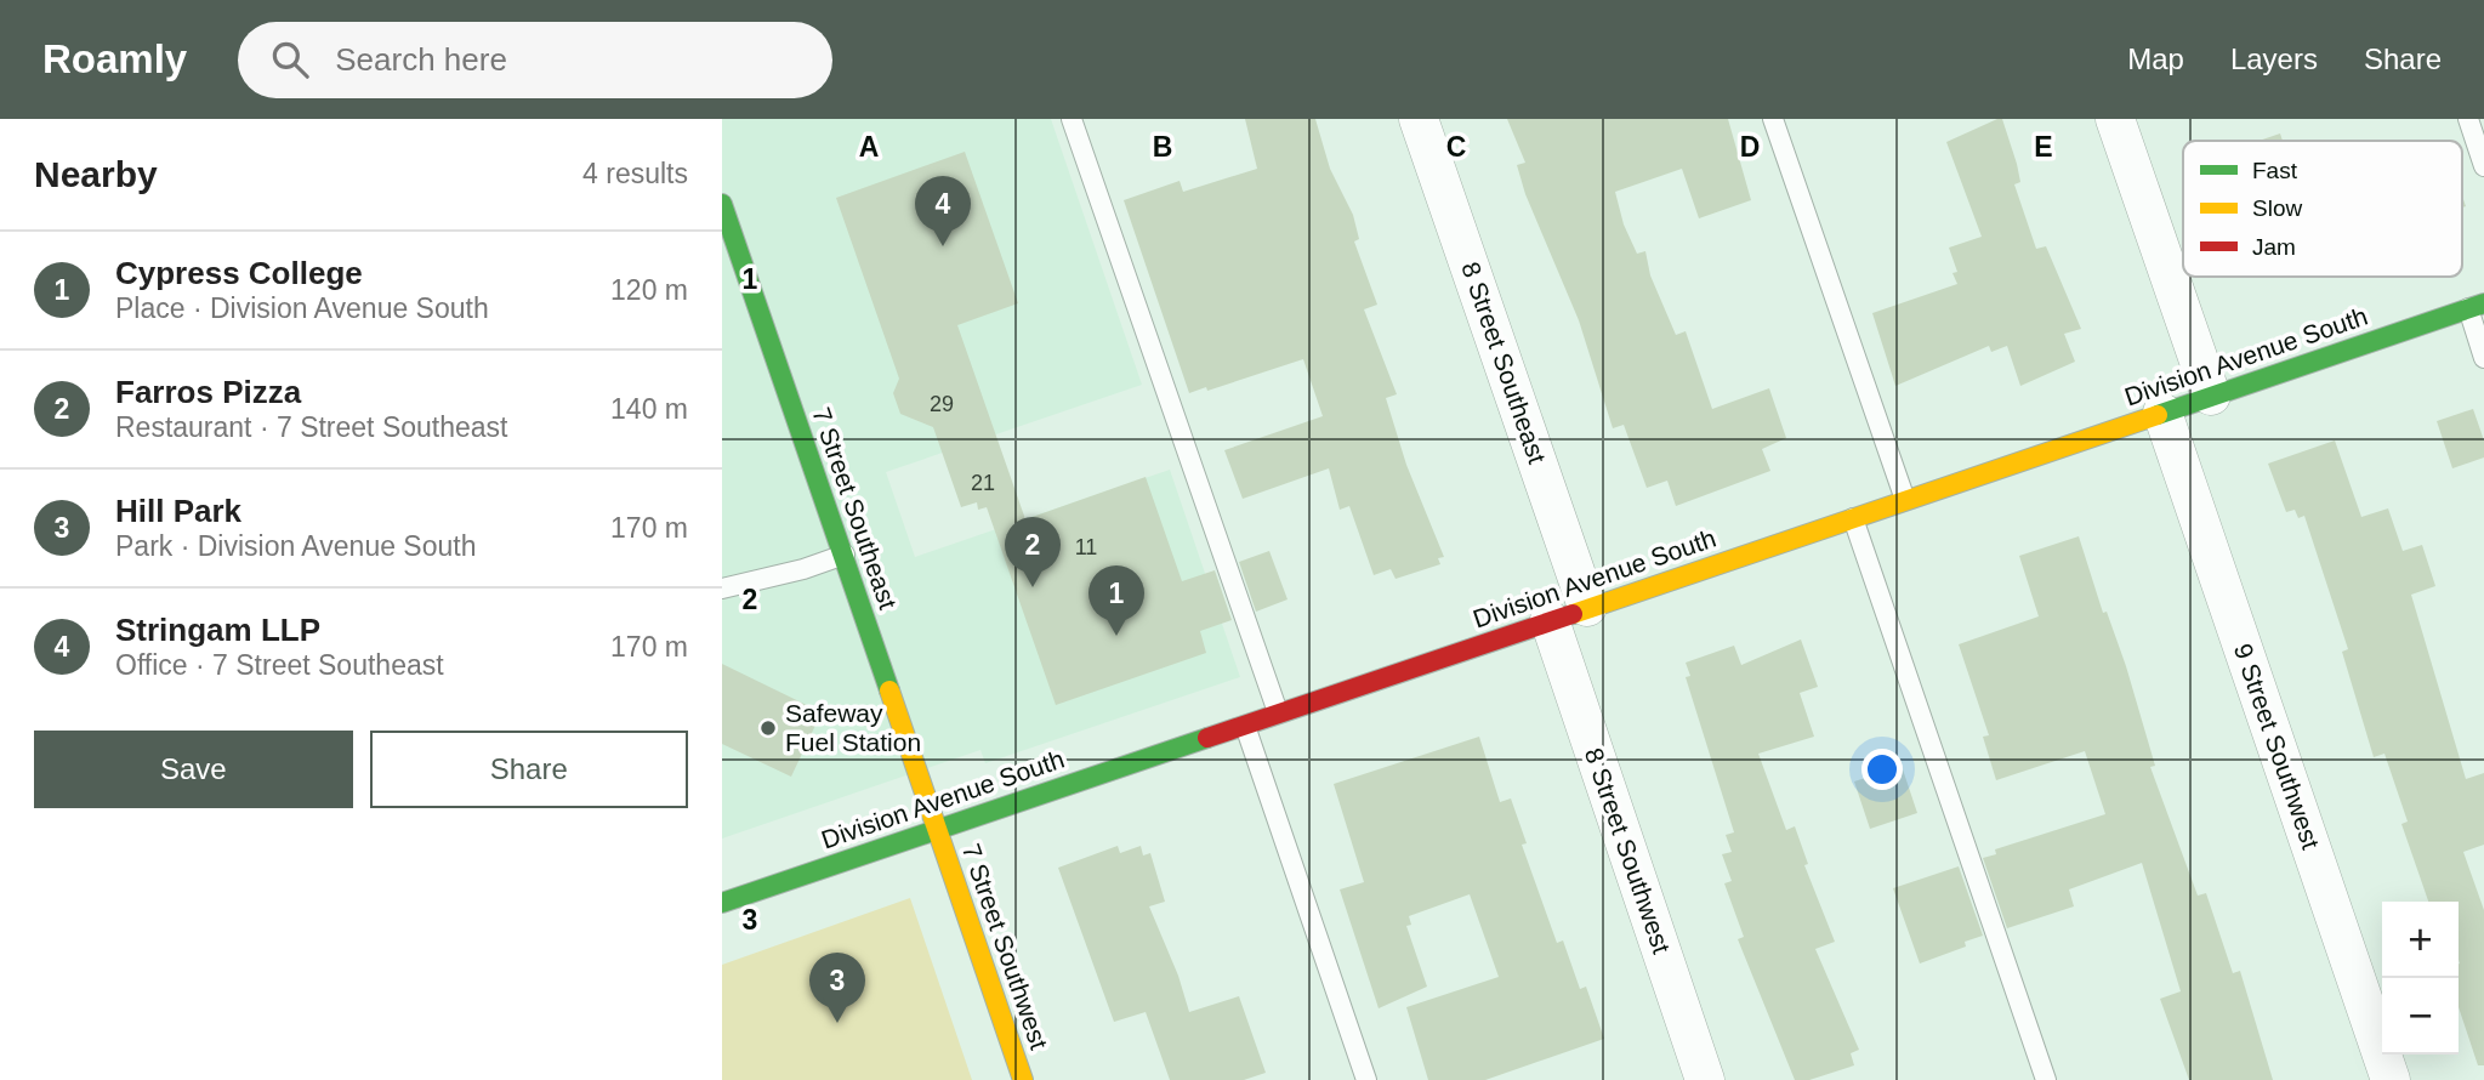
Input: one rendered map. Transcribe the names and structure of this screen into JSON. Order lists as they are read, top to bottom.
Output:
{
  "streets": {
    "street": [
      "Division Avenue South",
      "8 Street Southeast",
      "7 Street Southeast",
      "9 Street Southwest",
      "8 Street Southwest",
      "7 Street Southwest"
    ]
  },
  "crossings": [
    ["Division Avenue South", "8 Street Southeast"],
    ["Division Avenue South", "7 Street Southeast"],
    ["Division Avenue South", "9 Street Southwest"],
    ["Division Avenue South", "8 Street Southwest"],
    ["Division Avenue South", "7 Street Southwest"],
    ["7 Street Southeast", "7 Street Southwest"]
  ],
  "places": ["Safeway Fuel Station"],
  "house_numbers": ["29", "21", "11"],
  "legend": ["Fast", "Slow", "Jam"],
  "page": {
    "header": "Roamly",
    "search": "Search here",
    "nav": ["Map", "Layers", "Share"],
    "heading": ["Nearby", "4 results"],
    "pins": [
      "4",
      "2",
      "1",
      "3"
    ],
    "list": [
      {
        "mark": "1",
        "name": "Cypress College",
        "note": "Place · Division Avenue South",
        "value": "120 m"
      },
      {
        "mark": "2",
        "name": "Farros Pizza",
        "note": "Restaurant · 7 Street Southeast",
        "value": "140 m"
      },
      {
        "mark": "3",
        "name": "Hill Park",
        "note": "Park · Division Avenue South",
        "value": "170 m"
      },
      {
        "mark": "4",
        "name": "Stringam LLP",
        "note": "Office · 7 Street Southeast",
        "value": "170 m"
      }
    ],
    "buttons": ["Save", "Share"],
    "map_buttons": ["+", "−"]
  },
  "grid": {
    "columns": [
      "A",
      "B",
      "C",
      "D",
      "E"
    ],
    "rows": ["1", "2", "3"]
  }
}
